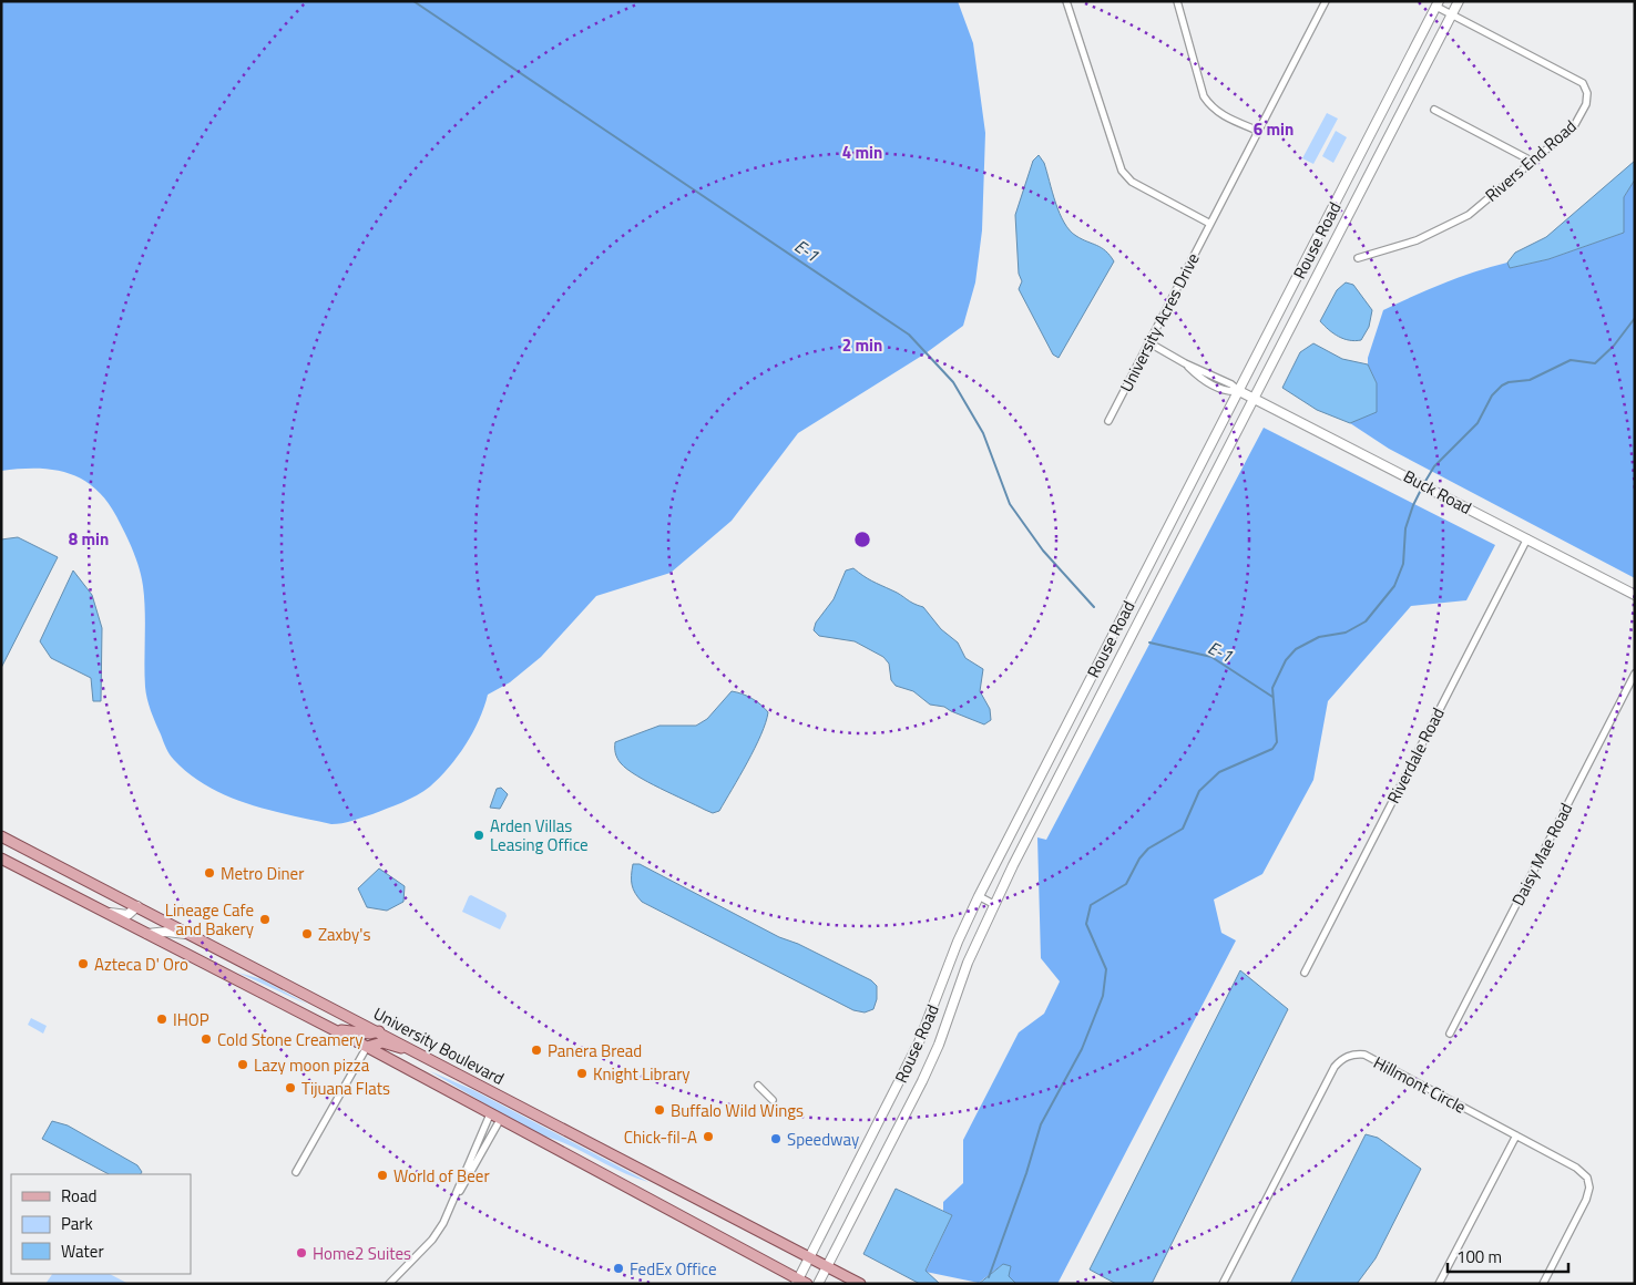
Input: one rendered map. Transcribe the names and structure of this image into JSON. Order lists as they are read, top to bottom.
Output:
{
  "streets": {
    "main road": ["University Boulevard"],
    "street": [
      "Rivers End Road",
      "Rouse Road",
      "University Acres Drive",
      "Buck Road",
      "Riverdale Road",
      "Daisy Mae Road",
      "Hillmont Circle"
    ]
  },
  "crossings": [
    ["Rivers End Road", "Rouse Road"],
    ["Rouse Road", "Buck Road"],
    ["Rouse Road", "University Boulevard"],
    ["University Acres Drive", "Buck Road"],
    ["Buck Road", "Riverdale Road"]
  ],
  "water": ["E-1"],
  "places": [
    "Arden Villas Leasing Office",
    "Metro Diner",
    "Lineage Cafe and Bakery",
    "Zaxby's",
    "Azteca D' Oro",
    "IHOP",
    "Cold Stone Creamery",
    "Panera Bread",
    "Lazy moon pizza",
    "Knight Library",
    "Tijuana Flats",
    "Buffalo Wild Wings",
    "Chick-fil-A",
    "Speedway",
    "World of Beer",
    "Home2 Suites",
    "FedEx Office"
  ],
  "legend": ["Road", "Park", "Water"],
  "scale_bar": "100 m",
  "rings": [
    "6 min",
    "4 min",
    "2 min",
    "8 min"
  ]
}
